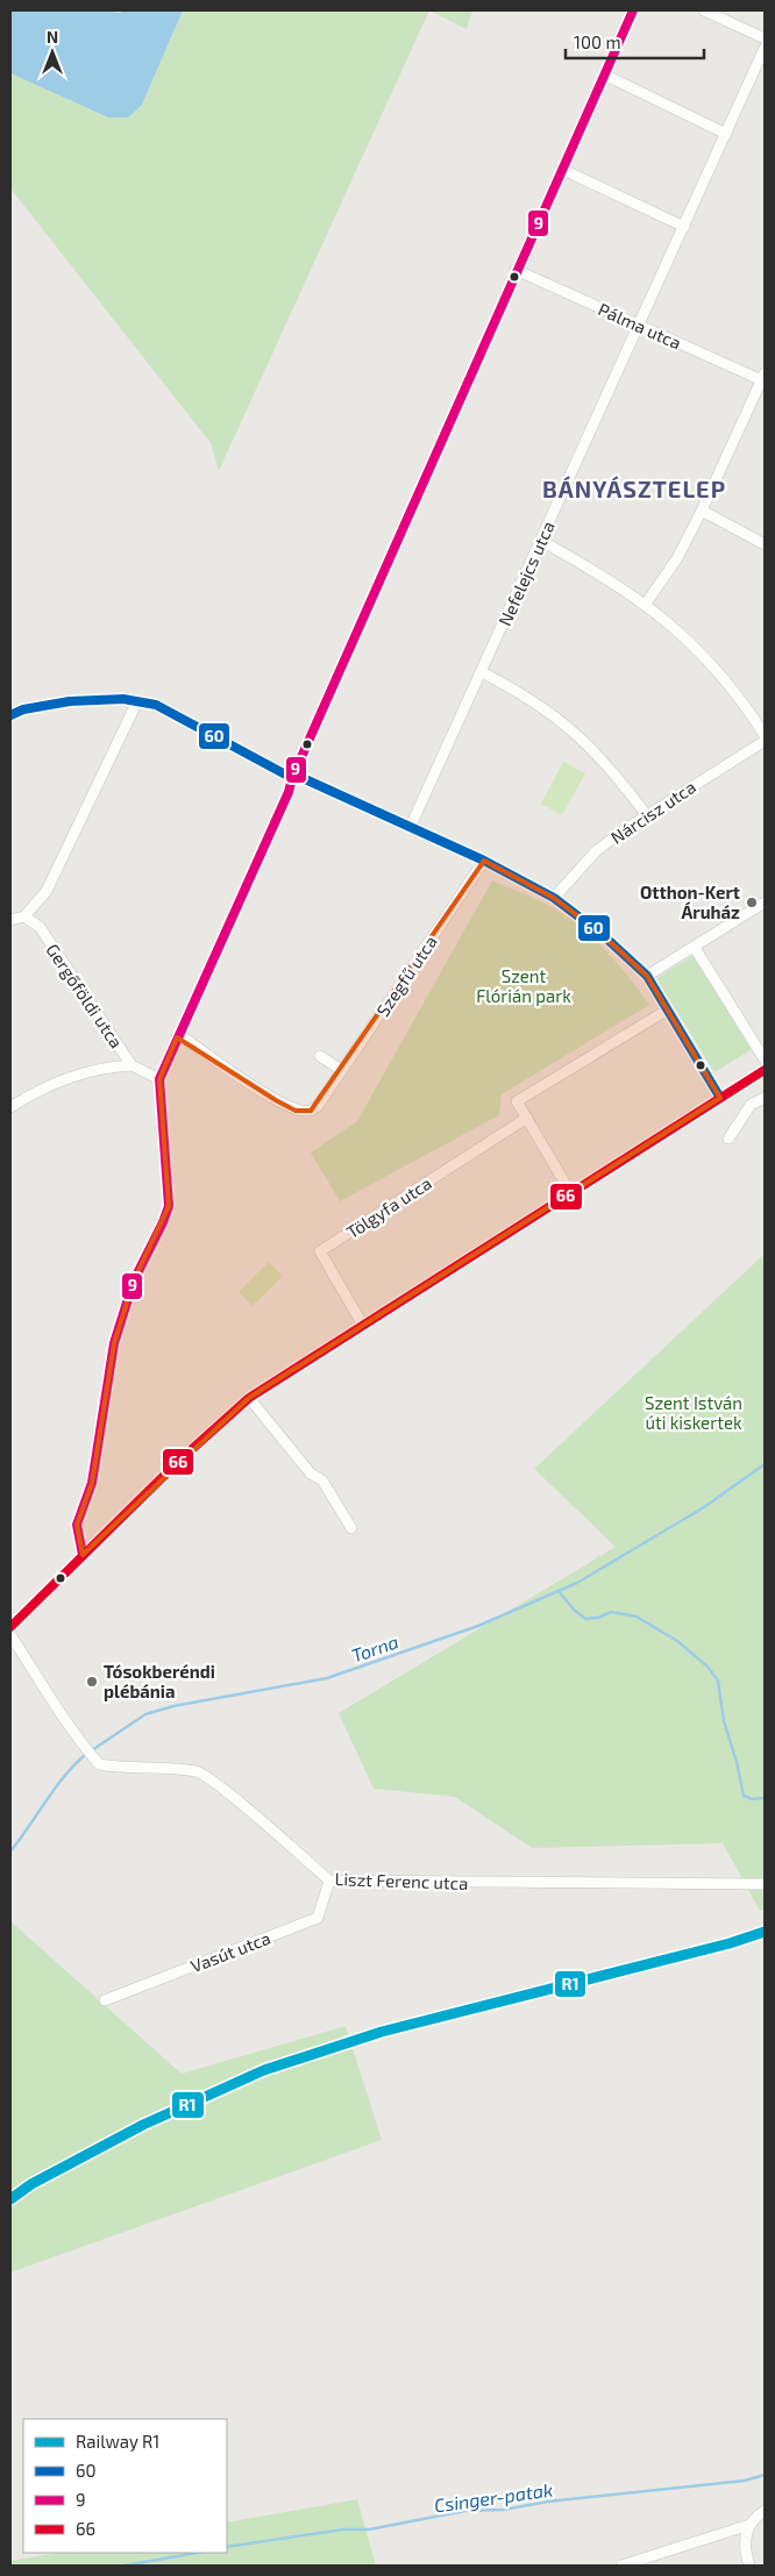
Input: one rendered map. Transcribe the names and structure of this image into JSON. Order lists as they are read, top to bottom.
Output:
{
  "streets": {
    "street": [
      "Pálma utca",
      "Nefelejcs utca",
      "Nárcisz utca",
      "Szegfű utca",
      "Gergőföldi utca",
      "Tölgyfa utca",
      "Liszt Ferenc utca",
      "Vasút utca"
    ]
  },
  "crossings": [
    ["Pálma utca", "Nefelejcs utca"],
    ["Liszt Ferenc utca", "Vasút utca"]
  ],
  "districts": ["BÁNYÁSZTELEP"],
  "water": ["Torna", "Csinger-patak"],
  "parks": ["Szent Flórián park", "Szent István úti kiskertek"],
  "places": ["Otthon-Kert Áruház", "Tósokberéndi plébánia"],
  "lines": [
    "transit line 9",
    "transit line 60",
    "transit line 66",
    "rail line R1"
  ],
  "legend": [
    "Railway R1",
    "60",
    "9",
    "66"
  ],
  "scale_bar": "100 m",
  "north": "top"
}
